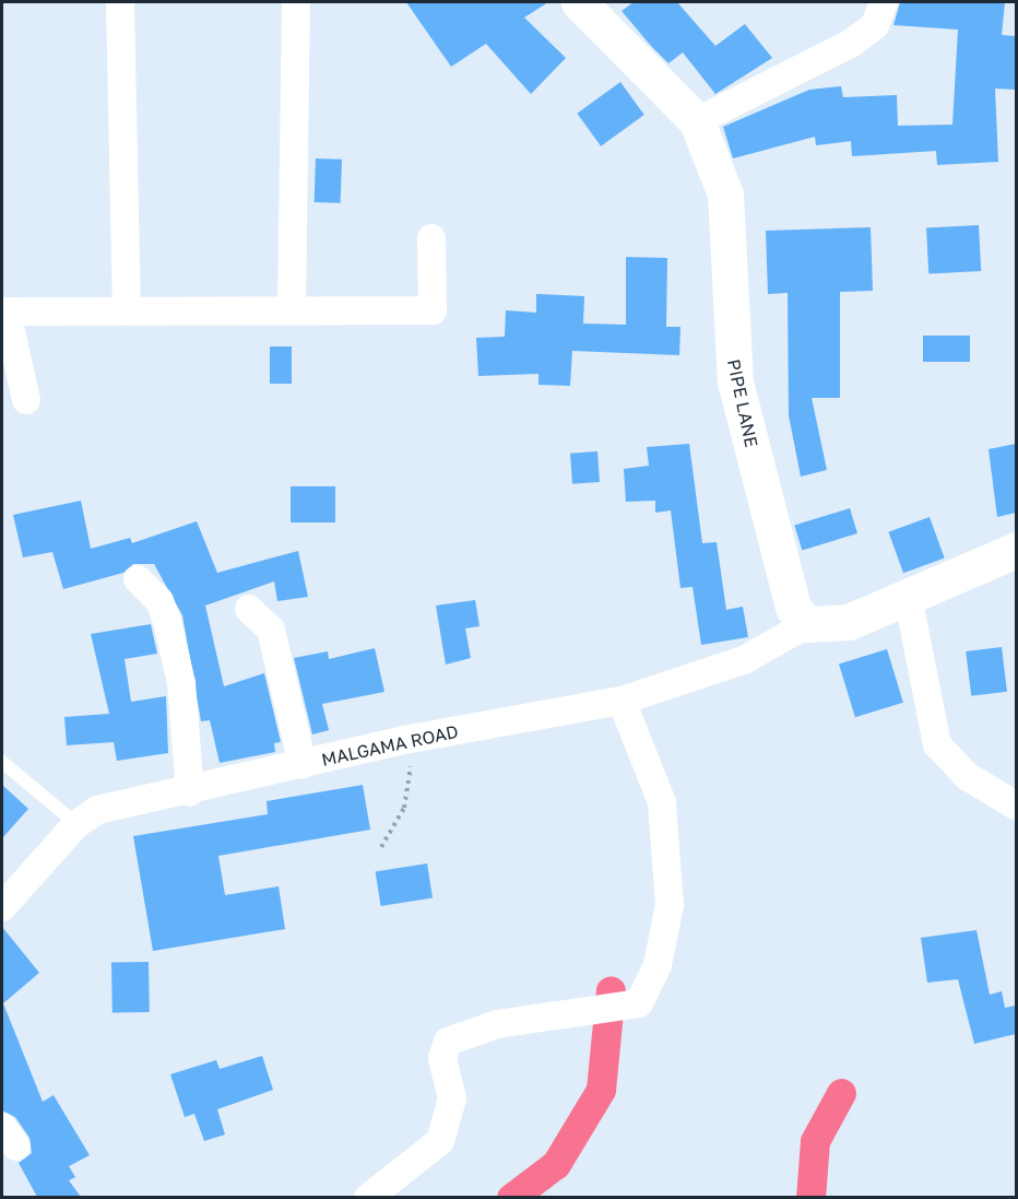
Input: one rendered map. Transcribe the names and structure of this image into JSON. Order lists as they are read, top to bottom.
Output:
{
  "streets": {
    "street": ["PIPE LANE", "MALGAMA ROAD"]
  },
  "crossings": [
    ["PIPE LANE", "MALGAMA ROAD"]
  ]
}
